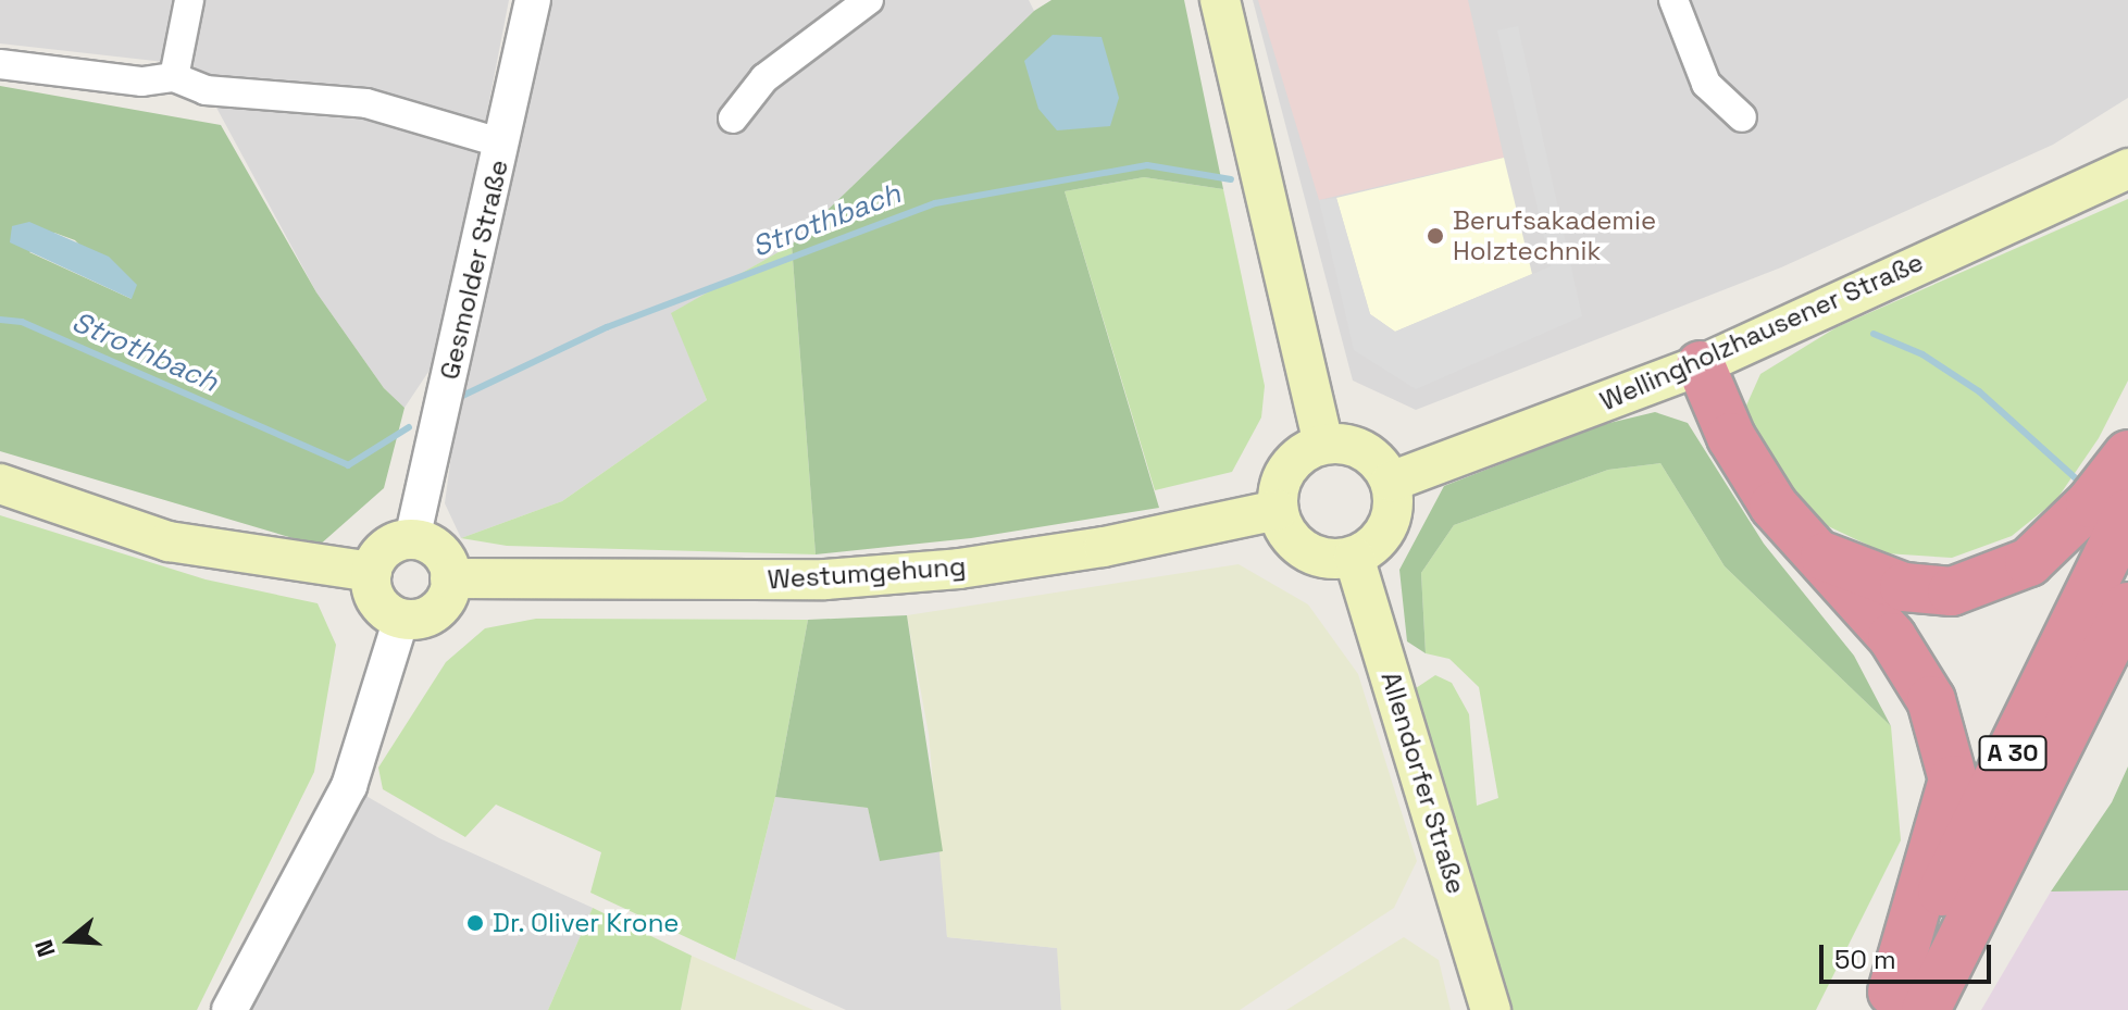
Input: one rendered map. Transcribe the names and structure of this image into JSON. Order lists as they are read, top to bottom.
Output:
{
  "streets": {
    "highway": ["A 30"],
    "main road": ["Wellingholzhausener Straße", "Westumgehung", "Allendorfer Straße"],
    "street": ["Gesmolder Straße"]
  },
  "crossings": [
    ["Gesmolder Straße", "Westumgehung"],
    ["Wellingholzhausener Straße", "Westumgehung"],
    ["Wellingholzhausener Straße", "Allendorfer Straße"],
    ["Westumgehung", "Allendorfer Straße"]
  ],
  "water": ["Strothbach"],
  "places": ["Berufsakademie Holztechnik", "Dr. Oliver Krone"],
  "scale_bar": "50 m",
  "north": "left"
}
